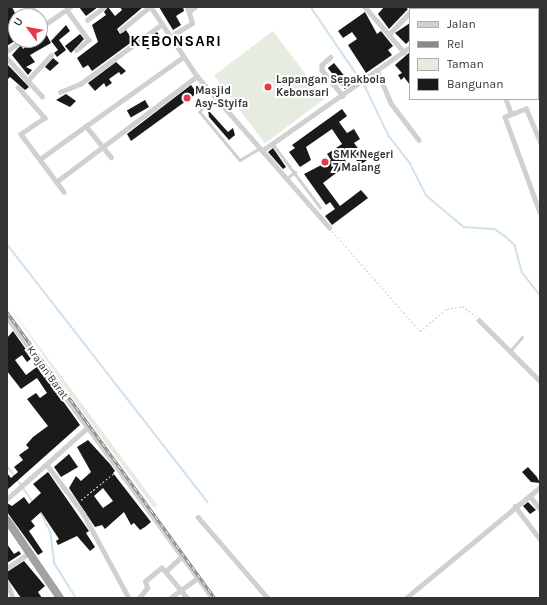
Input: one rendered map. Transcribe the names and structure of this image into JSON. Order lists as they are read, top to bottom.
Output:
{
  "streets": {
    "street": ["Krajan Barat"]
  },
  "districts": ["KEBONSARI"],
  "places": ["Lapangan Sepakbola Kebonsari", "Masjid Asy-Styifa", "SMK Negeri 7 Malang"],
  "legend": [
    "Jalan",
    "Rel",
    "Taman",
    "Bangunan"
  ],
  "north": "top left"
}
